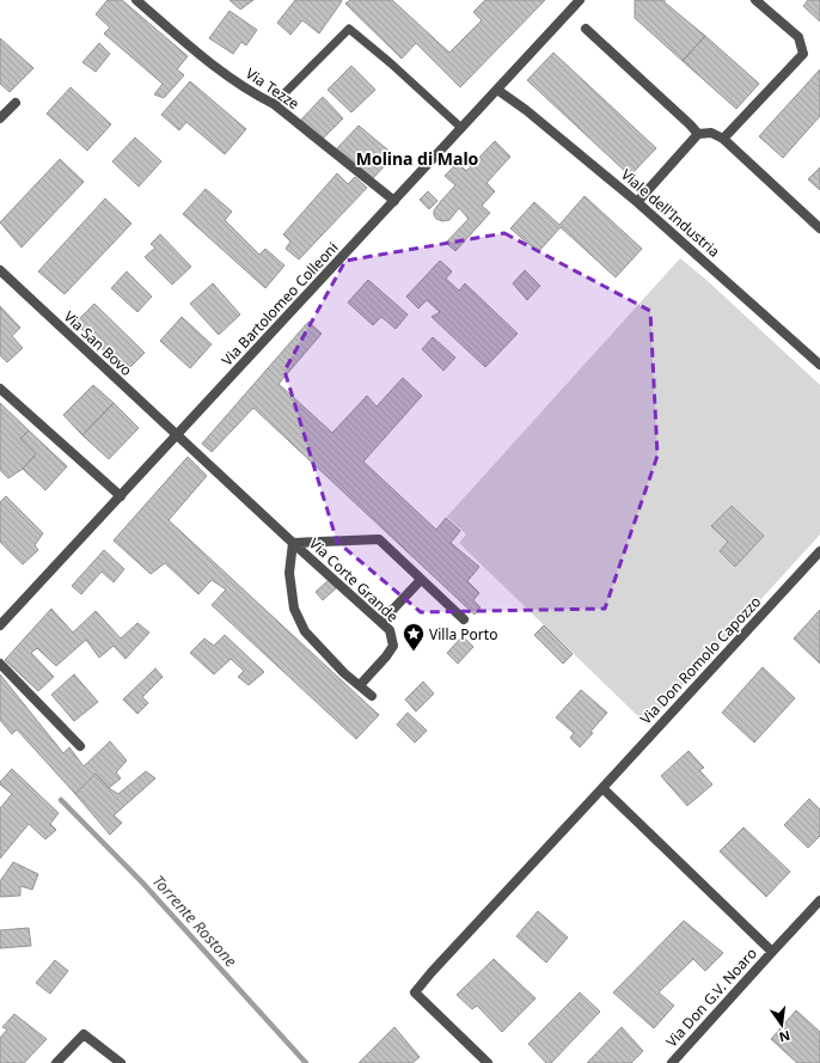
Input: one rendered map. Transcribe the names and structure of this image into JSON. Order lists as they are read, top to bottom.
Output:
{
  "streets": {
    "street": [
      "Via Tezze",
      "Viale dell'Industria",
      "Via Bartolomeo Colleoni",
      "Via San Bovo",
      "Via Corte Grande",
      "Via Don Romolo Capozzo",
      "Via Don G.V. Noaro"
    ]
  },
  "crossings": [
    ["Via Tezze", "Via Bartolomeo Colleoni"],
    ["Viale dell'Industria", "Via Bartolomeo Colleoni"],
    ["Via Bartolomeo Colleoni", "Via San Bovo"],
    ["Via Bartolomeo Colleoni", "Via Corte Grande"],
    ["Via San Bovo", "Via Corte Grande"]
  ],
  "districts": ["Molina di Malo"],
  "water": ["Torrente Rostone"],
  "places": {
    "place": ["Villa Porto"]
  },
  "north": "bottom"
}
